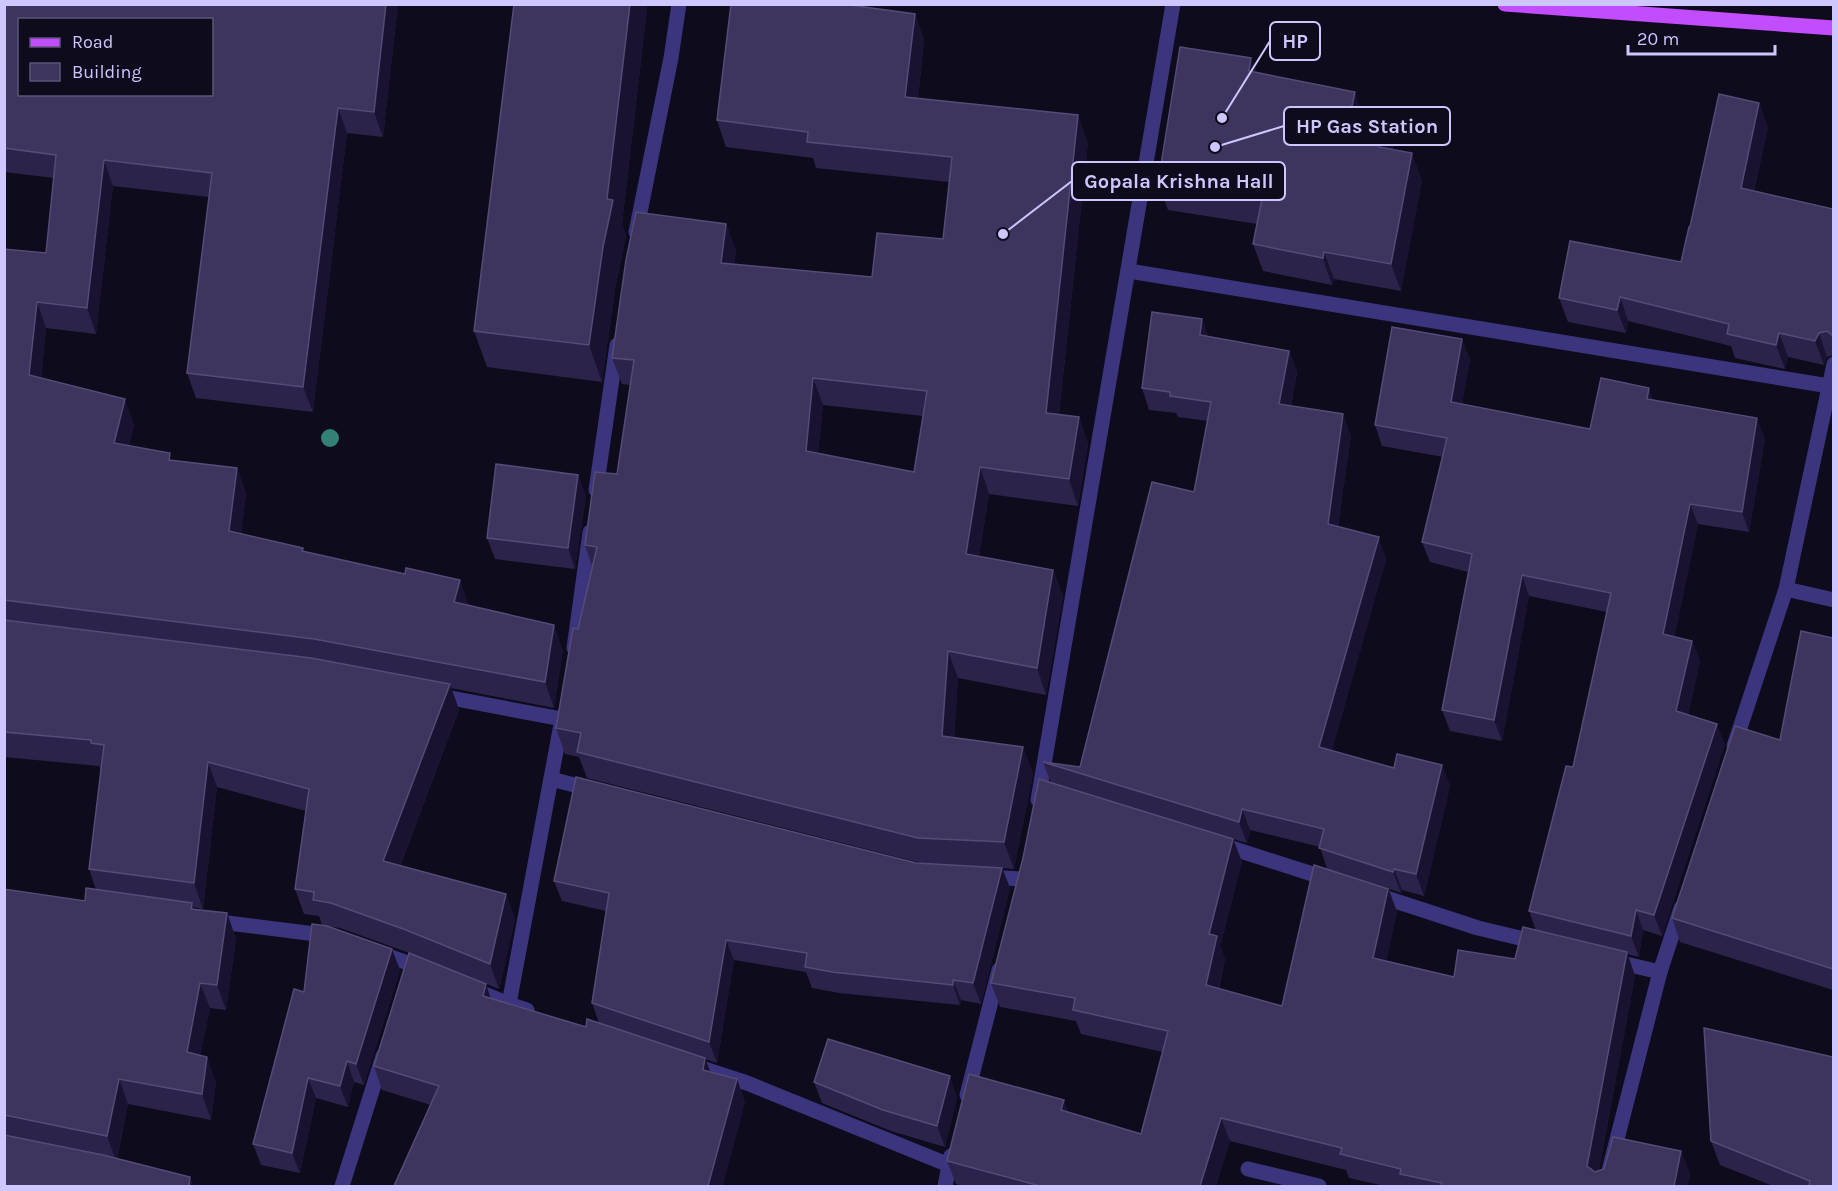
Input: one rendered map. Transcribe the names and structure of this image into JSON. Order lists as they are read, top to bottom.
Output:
{
  "places": ["HP", "HP Gas Station", "Gopala Krishna Hall"],
  "legend": ["Road", "Building"],
  "scale_bar": "20 m"
}
